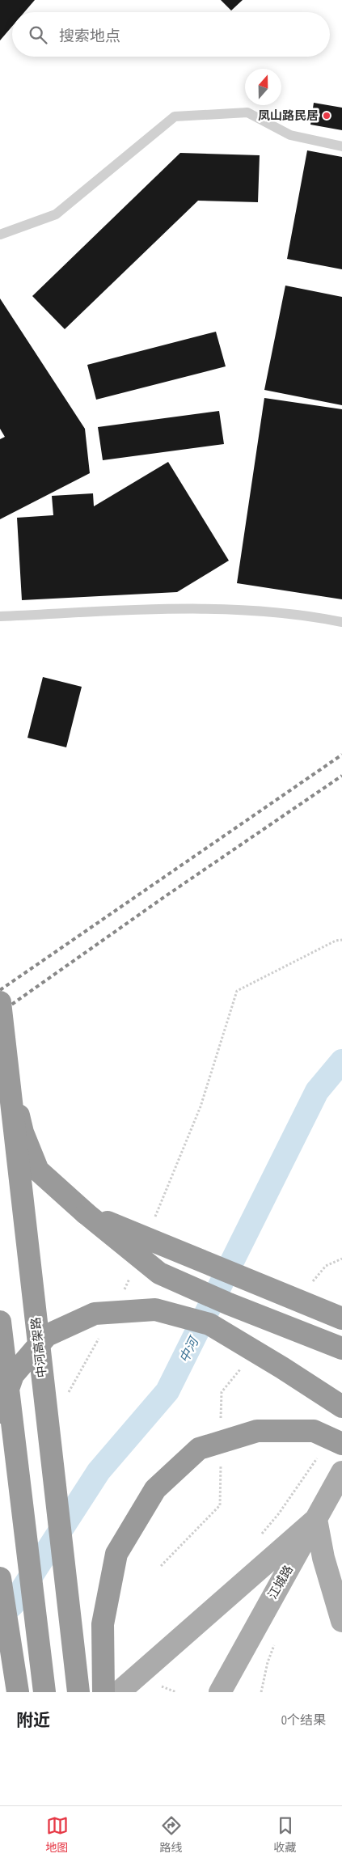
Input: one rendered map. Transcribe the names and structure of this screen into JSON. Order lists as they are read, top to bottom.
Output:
{
  "streets": {
    "highway": ["中河高架路"],
    "main road": ["江城路"]
  },
  "water": ["中河"],
  "places": ["凤山路民居"],
  "north": "top",
  "page": {
    "search": "搜索地点",
    "heading": ["附近", "0个结果"],
    "nav": ["地图", "路线", "收藏"]
  }
}
